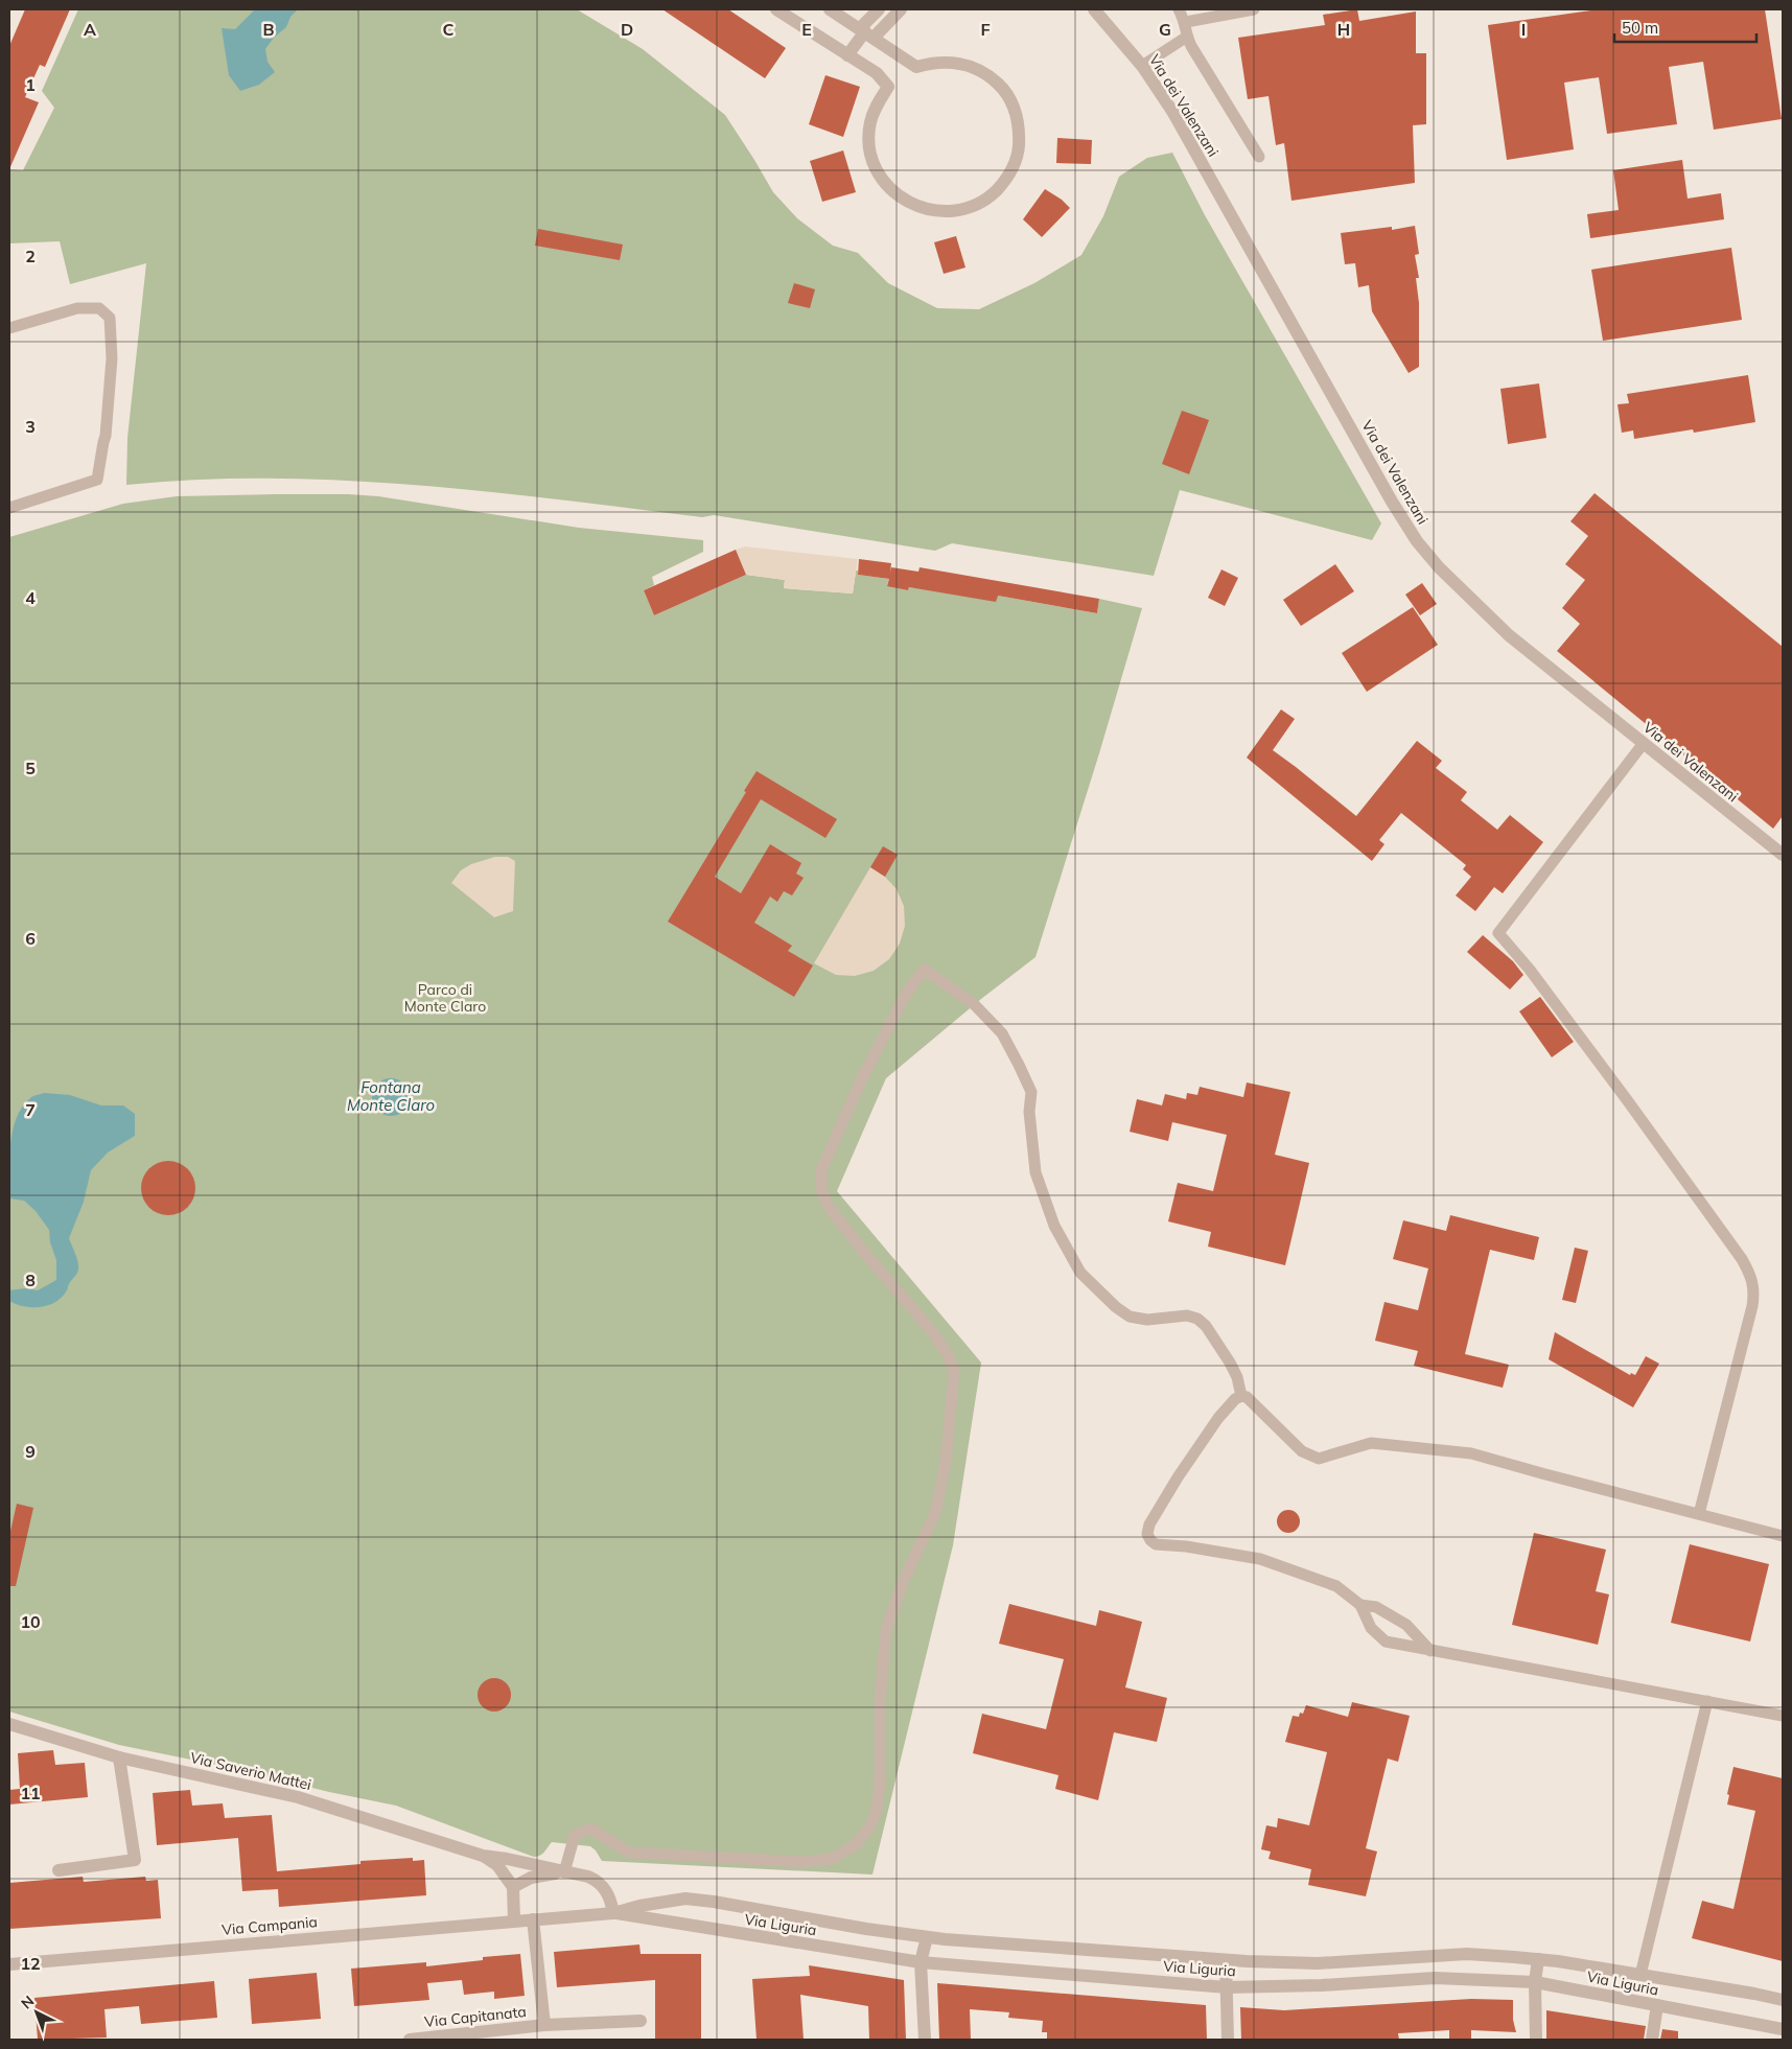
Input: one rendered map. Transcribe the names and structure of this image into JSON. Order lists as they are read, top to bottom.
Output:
{
  "streets": {
    "street": [
      "Via dei Valenzani",
      "Via Saverio Mattei",
      "Via Liguria",
      "Via Campania",
      "Via Capitanata"
    ]
  },
  "crossings": [
    ["Via Saverio Mattei", "Via Liguria"],
    ["Via Liguria", "Via Campania"],
    ["Via Liguria", "Via Capitanata"],
    ["Via Campania", "Via Capitanata"]
  ],
  "water": ["Fontana Monte Claro"],
  "parks": ["Parco di Monte Claro"],
  "scale_bar": "50 m",
  "north": "top left",
  "grid": {
    "columns": [
      "A",
      "B",
      "C",
      "D",
      "E",
      "F",
      "G",
      "H",
      "I"
    ],
    "rows": [
      "1",
      "2",
      "3",
      "4",
      "5",
      "6",
      "7",
      "8",
      "9",
      "10",
      "11",
      "12"
    ]
  }
}
